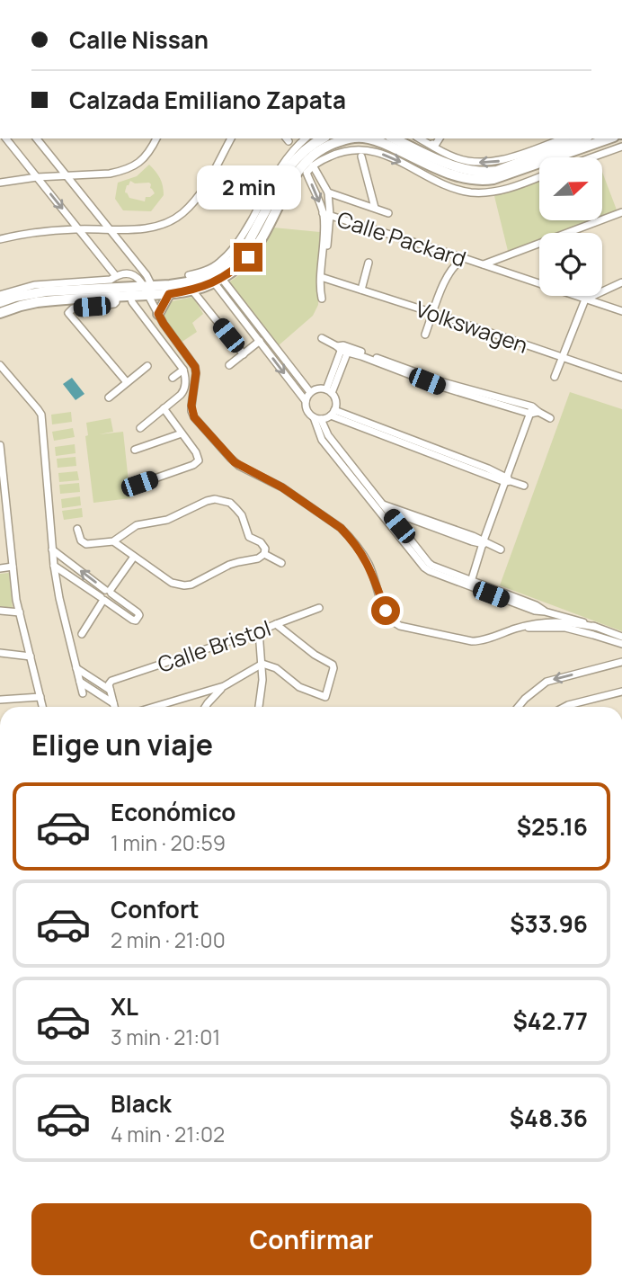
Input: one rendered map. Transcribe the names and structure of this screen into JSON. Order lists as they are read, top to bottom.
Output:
{
  "streets": {
    "street": ["Calle Packard", "Volkswagen", "Calle Bristol"]
  },
  "crossings": [
    ["Calle Packard", "Volkswagen"]
  ],
  "north": "right",
  "page": {
    "banner": ["Calle Nissan", "Calzada Emiliano Zapata"],
    "bubble": "2 min",
    "heading": "Elige un viaje",
    "list": [
      {
        "name": "Económico",
        "note": "1 min · 20:59",
        "value": "$25.16"
      },
      {
        "name": "Confort",
        "note": "2 min · 21:00",
        "value": "$33.96"
      },
      {
        "name": "XL",
        "note": "3 min · 21:01",
        "value": "$42.77"
      },
      {
        "name": "Black",
        "note": "4 min · 21:02",
        "value": "$48.36"
      }
    ],
    "buttons": "Confirmar"
  }
}
